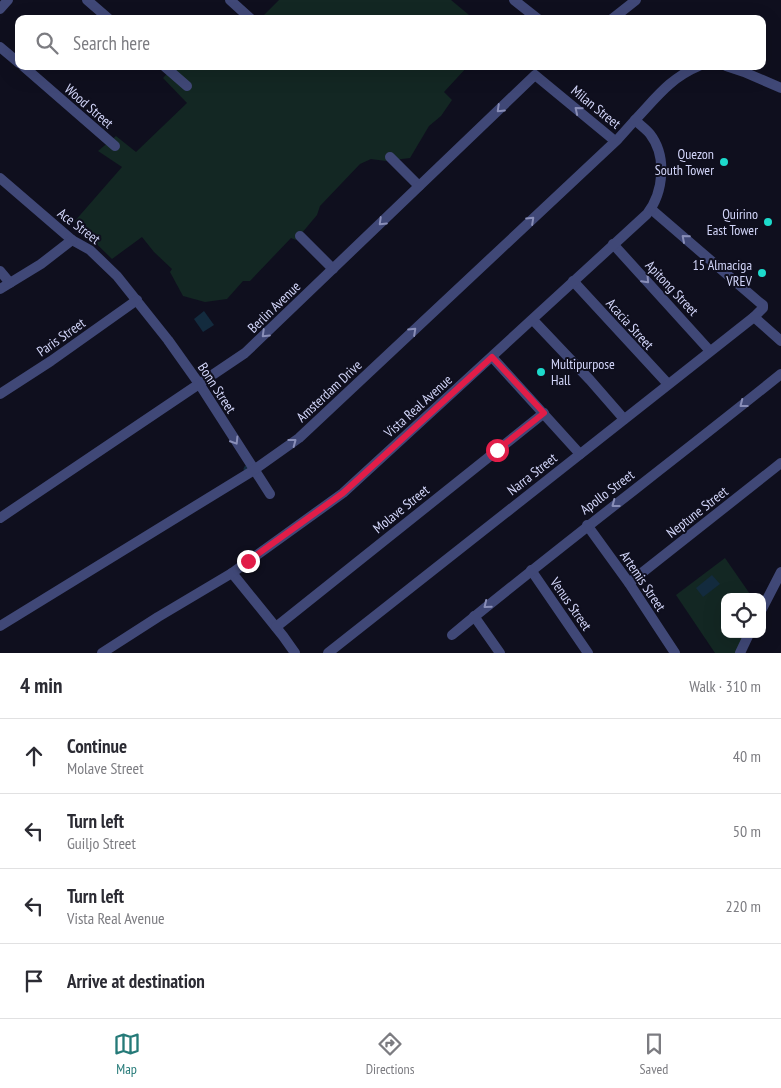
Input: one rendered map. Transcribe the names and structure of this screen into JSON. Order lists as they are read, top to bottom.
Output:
{
  "streets": {
    "street": [
      "Wood Street",
      "Milan Street",
      "Ace Street",
      "Apitong Street",
      "Berlin Avenue",
      "Acacia Street",
      "Paris Street",
      "Bonn Street",
      "Amsterdam Drive",
      "Vista Real Avenue",
      "Narra Street",
      "Apollo Street",
      "Molave Street",
      "Neptune Street",
      "Artemis Street",
      "Venus Street"
    ]
  },
  "crossings": [
    ["Milan Street", "Berlin Avenue"],
    ["Milan Street", "Amsterdam Drive"],
    ["Ace Street", "Paris Street"],
    ["Ace Street", "Bonn Street"],
    ["Apitong Street", "Vista Real Avenue"],
    ["Apitong Street", "Narra Street"],
    ["Berlin Avenue", "Bonn Street"],
    ["Acacia Street", "Vista Real Avenue"],
    ["Acacia Street", "Narra Street"],
    ["Paris Street", "Bonn Street"],
    ["Bonn Street", "Amsterdam Drive"],
    ["Apollo Street", "Artemis Street"],
    ["Apollo Street", "Venus Street"],
    ["Neptune Street", "Artemis Street"]
  ],
  "one_way": [
    "Milan Street",
    "Berlin Avenue",
    "Bonn Street",
    "Amsterdam Drive",
    "Apollo Street"
  ],
  "places": [
    "Quezon South Tower",
    "Quirino East Tower",
    "15 Almaciga VREV",
    "Multipurpose Hall"
  ],
  "page": {
    "search": "Search here",
    "heading": ["4 min", "Walk · 310 m"],
    "list": [
      ["Continue", "Molave Street", "40 m"],
      ["Turn left", "Guiljo Street", "50 m"],
      ["Turn left", "Vista Real Avenue", "220 m"],
      "Arrive at destination"
    ],
    "nav": ["Map", "Directions", "Saved"]
  }
}
